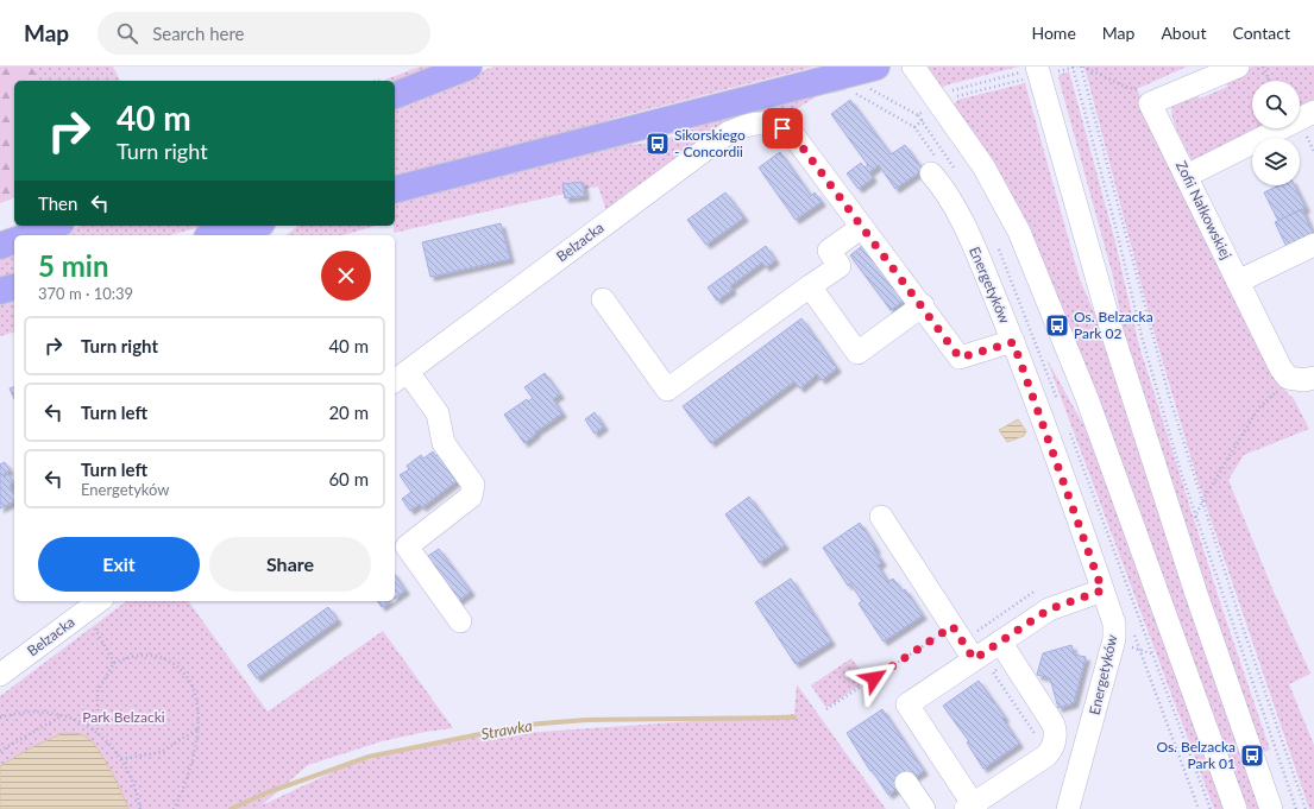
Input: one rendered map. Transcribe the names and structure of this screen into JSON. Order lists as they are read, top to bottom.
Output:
{
  "streets": {
    "street": ["Zofii Nałkowskiej", "Belzacka", "Energetyków"]
  },
  "water": ["Strawka"],
  "parks": ["Park Belzacki"],
  "places": {
    "bus stop": ["Sikorskiego - Concordii", "Os. Belzacka Park 02", "Os. Belzacka Park 01"]
  },
  "page": {
    "header": "Map",
    "search": "Search here",
    "nav": [
      "Home",
      "Map",
      "About",
      "Contact"
    ],
    "turn": ["40 m", "Turn right"],
    "then": "Then",
    "heading": ["5 min", "370 m · 10:39"],
    "list": [
      {
        "name": "Turn right",
        "value": "40 m"
      },
      {
        "name": "Turn left",
        "value": "20 m"
      },
      {
        "name": "Turn left",
        "note": "Energetyków",
        "value": "60 m"
      }
    ],
    "buttons": ["Exit", "Share"]
  }
}
